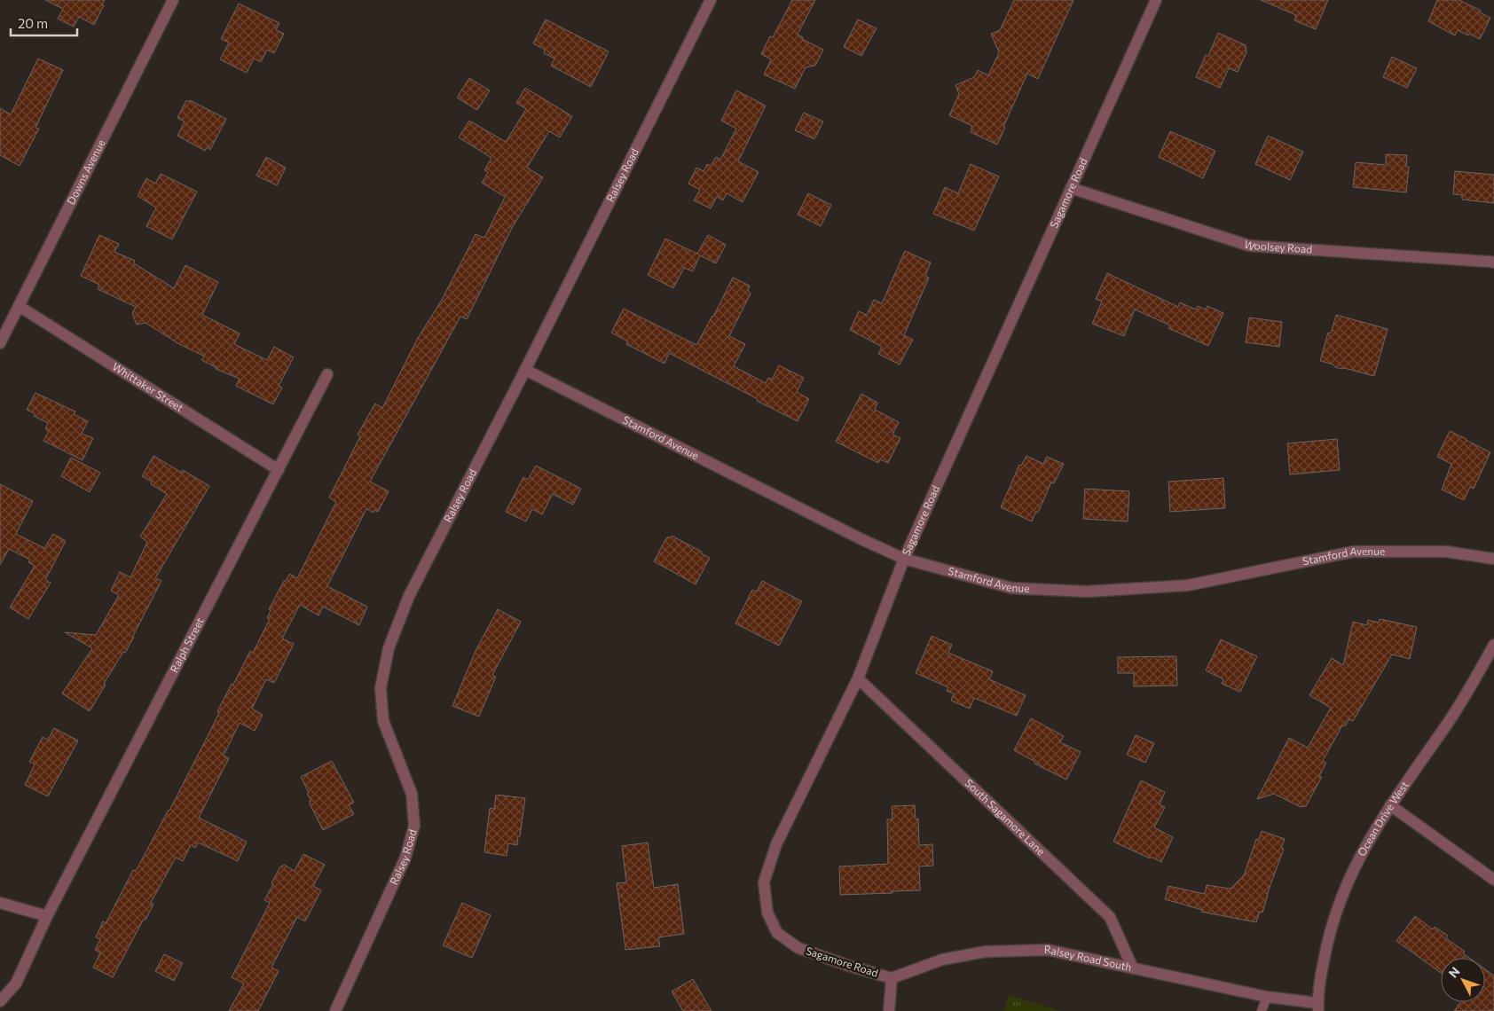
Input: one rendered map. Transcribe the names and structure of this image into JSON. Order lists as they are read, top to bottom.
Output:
{
  "streets": {
    "street": [
      "Downs Avenue",
      "Ralsey Road",
      "Sagamore Road",
      "Woolsey Road",
      "Whittaker Street",
      "Stamford Avenue",
      "Ralph Street",
      "South Sagamore Lane",
      "Ocean Drive West",
      "Ralsey Road South"
    ]
  },
  "crossings": [
    ["Downs Avenue", "Whittaker Street"],
    ["Ralsey Road", "Stamford Avenue"],
    ["Sagamore Road", "Woolsey Road"],
    ["Sagamore Road", "Stamford Avenue"],
    ["Sagamore Road", "South Sagamore Lane"],
    ["Sagamore Road", "Ralsey Road South"],
    ["Whittaker Street", "Ralph Street"],
    ["South Sagamore Lane", "Ralsey Road South"],
    ["Ocean Drive West", "Ralsey Road South"]
  ],
  "scale_bar": "20 m",
  "north": "top left"
}
